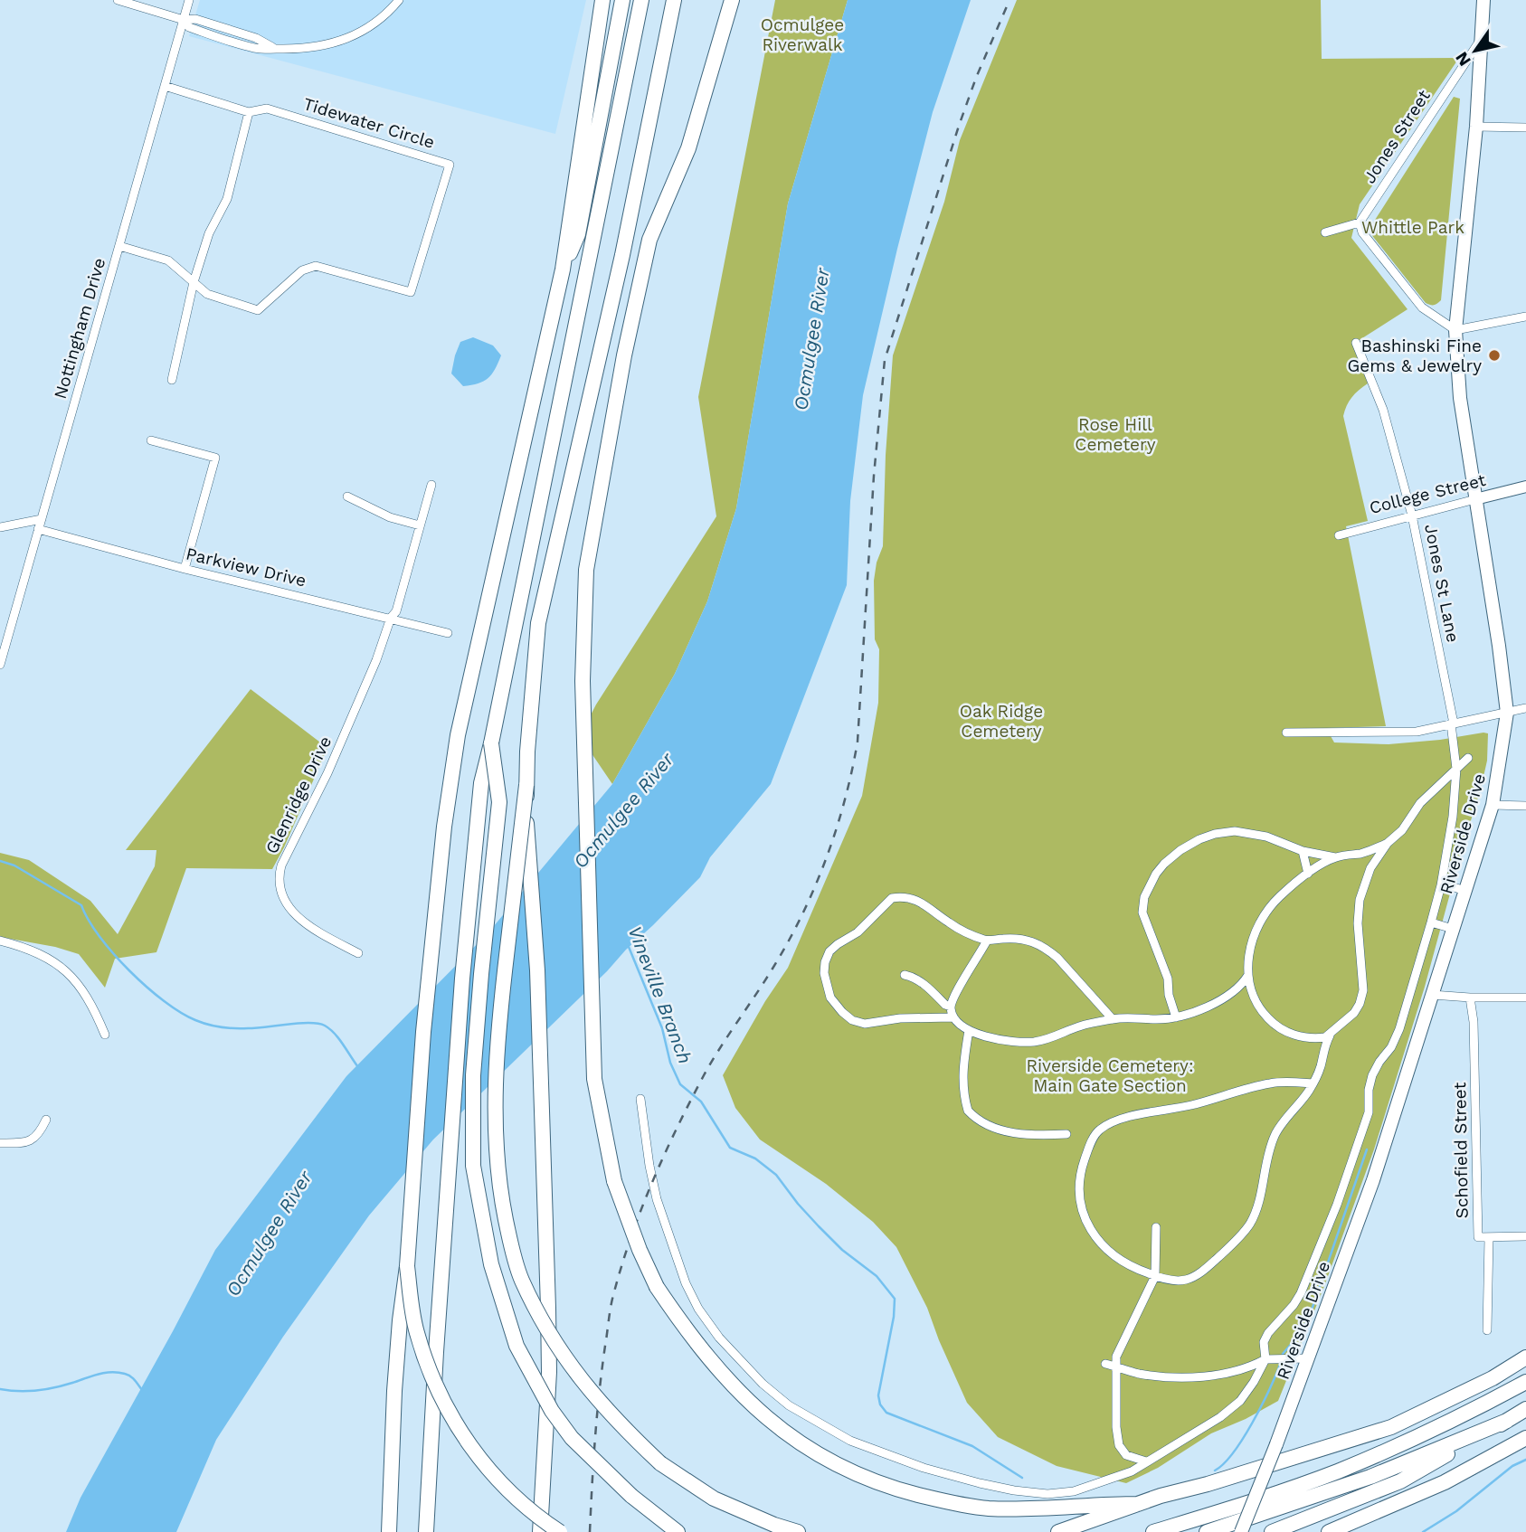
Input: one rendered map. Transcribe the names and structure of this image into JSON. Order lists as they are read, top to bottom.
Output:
{
  "streets": {
    "main road": ["Riverside Drive"],
    "street": [
      "Tidewater Circle",
      "Jones Street",
      "Nottingham Drive",
      "College Street",
      "Parkview Drive",
      "Jones St Lane",
      "Glenridge Drive",
      "Schofield Street"
    ]
  },
  "crossings": [
    ["Tidewater Circle", "Nottingham Drive"],
    ["Jones Street", "Riverside Drive"],
    ["Nottingham Drive", "Parkview Drive"],
    ["College Street", "Jones St Lane"],
    ["College Street", "Riverside Drive"],
    ["Parkview Drive", "Glenridge Drive"]
  ],
  "water": ["Ocmulgee River", "Vineville Branch"],
  "parks": [
    "Ocmulgee Riverwalk",
    "Whittle Park",
    "Rose Hill Cemetery",
    "Oak Ridge Cemetery",
    "Riverside Cemetery: Main Gate Section"
  ],
  "places": ["Bashinski Fine Gems & Jewelry"],
  "north": "bottom left"
}
